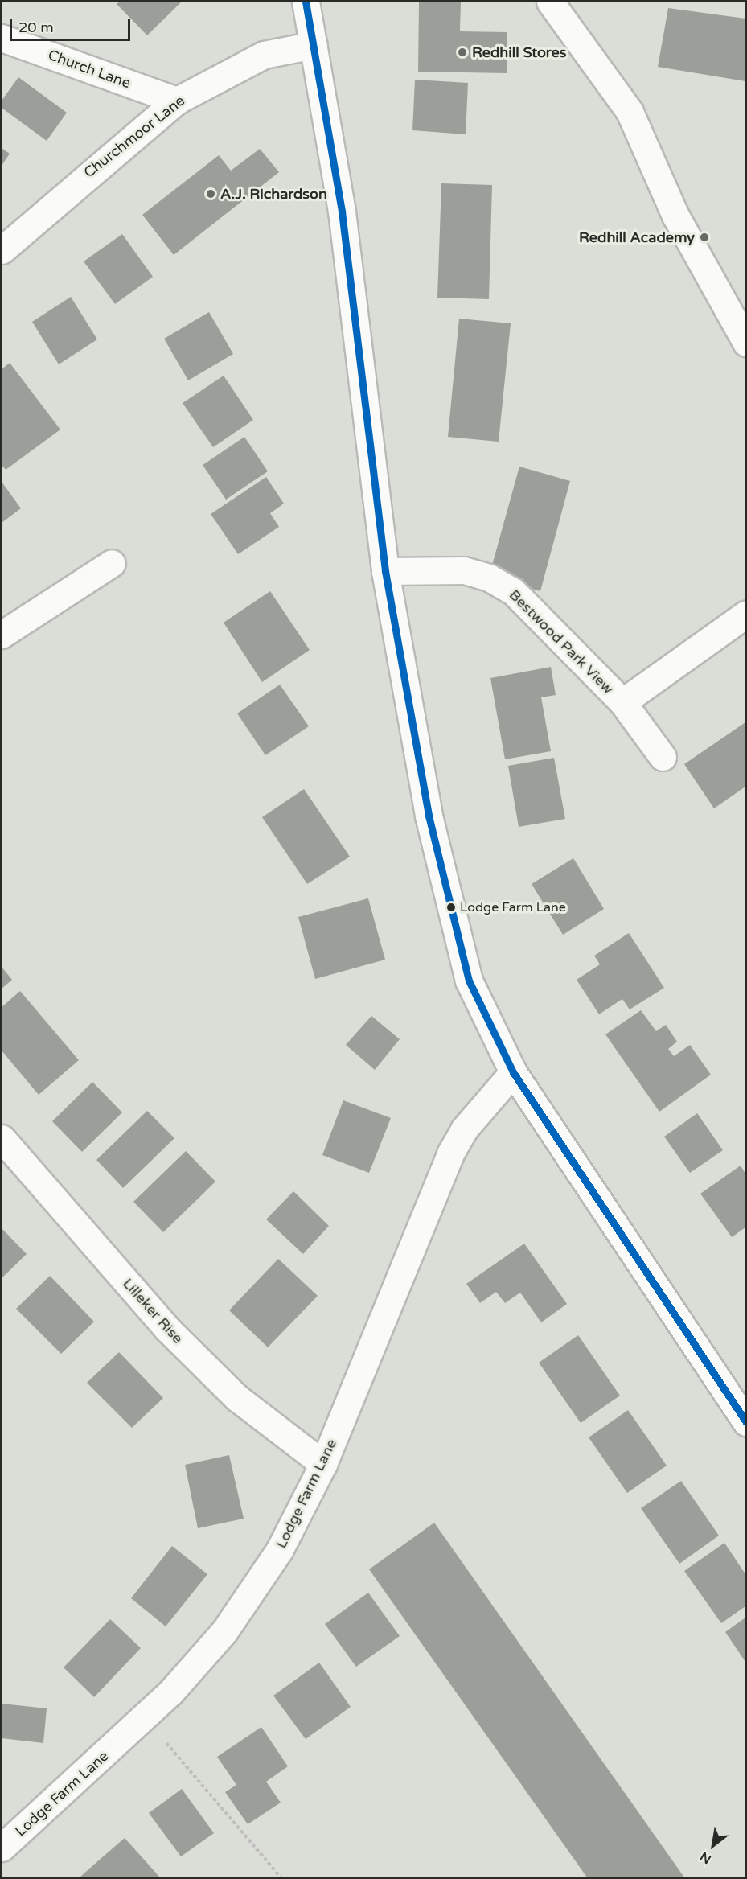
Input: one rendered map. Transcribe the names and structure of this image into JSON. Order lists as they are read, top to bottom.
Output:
{
  "streets": {
    "street": [
      "Church Lane",
      "Churchmoor Lane",
      "Bestwood Park View",
      "Lilleker Rise",
      "Lodge Farm Lane"
    ]
  },
  "crossings": [
    ["Church Lane", "Churchmoor Lane"],
    ["Lilleker Rise", "Lodge Farm Lane"]
  ],
  "places": [
    "Redhill Stores",
    "A.J. Richardson",
    "Redhill Academy",
    "Lodge Farm Lane"
  ],
  "scale_bar": "20 m",
  "north": "bottom left"
}
